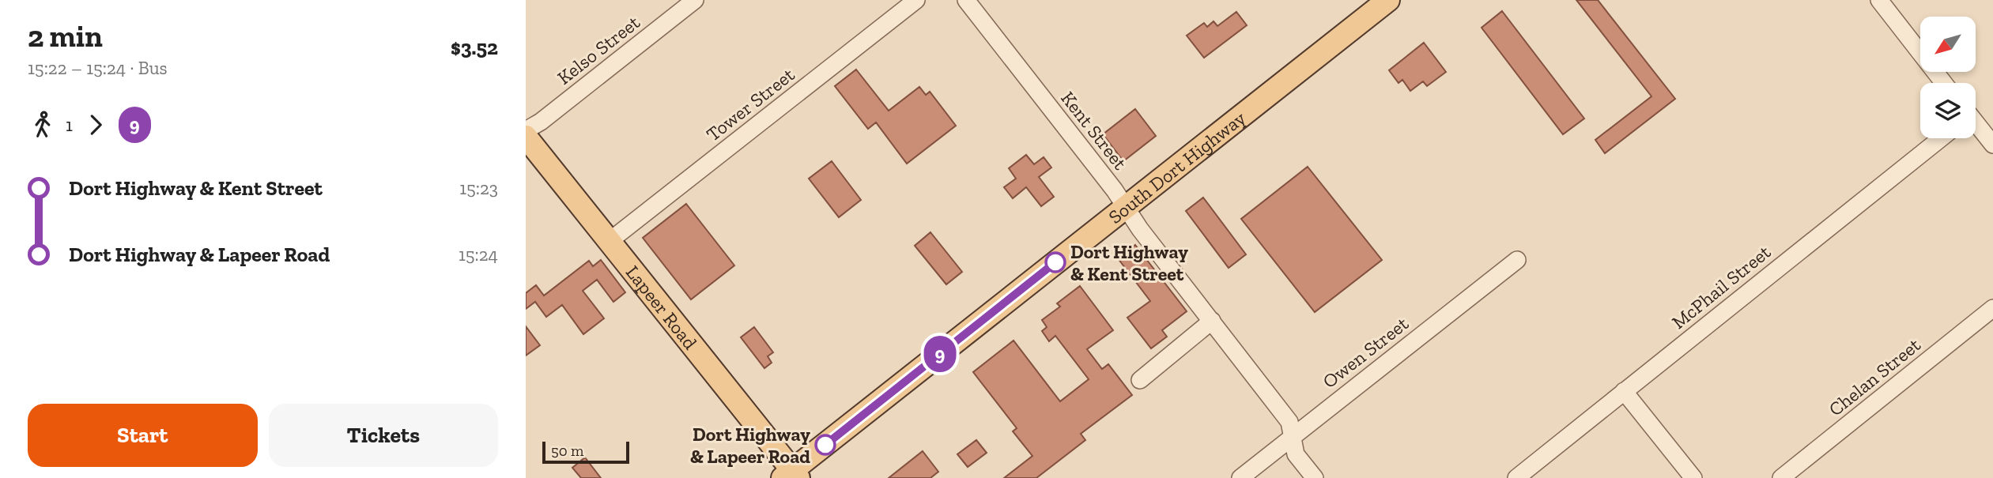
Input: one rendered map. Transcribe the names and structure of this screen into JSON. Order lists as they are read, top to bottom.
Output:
{
  "streets": {
    "main road": ["South Dort Highway", "Lapeer Road"],
    "street": [
      "Kelso Street",
      "Tower Street",
      "Kent Street",
      "McPhail Street",
      "Owen Street",
      "Chelan Street"
    ]
  },
  "crossings": [
    ["Tower Street", "Lapeer Road"],
    ["Kent Street", "South Dort Highway"],
    ["Kent Street", "Owen Street"],
    ["South Dort Highway", "Lapeer Road"]
  ],
  "places": ["Dort Highway & Kent Street", "Dort Highway & Lapeer Road"],
  "lines": ["bus line 9"],
  "scale_bar": "50 m",
  "north": "bottom left",
  "page": {
    "heading": ["2 min", "15:22 – 15:24 · Bus", "$3.52"],
    "on_map": "9",
    "legs": ["1", "9"],
    "list": [
      {
        "name": "Dort Highway & Kent Street",
        "value": "15:23"
      },
      {
        "name": "Dort Highway & Lapeer Road",
        "value": "15:24"
      }
    ],
    "buttons": ["Start", "Tickets"],
    "scale": "50 m"
  }
}
